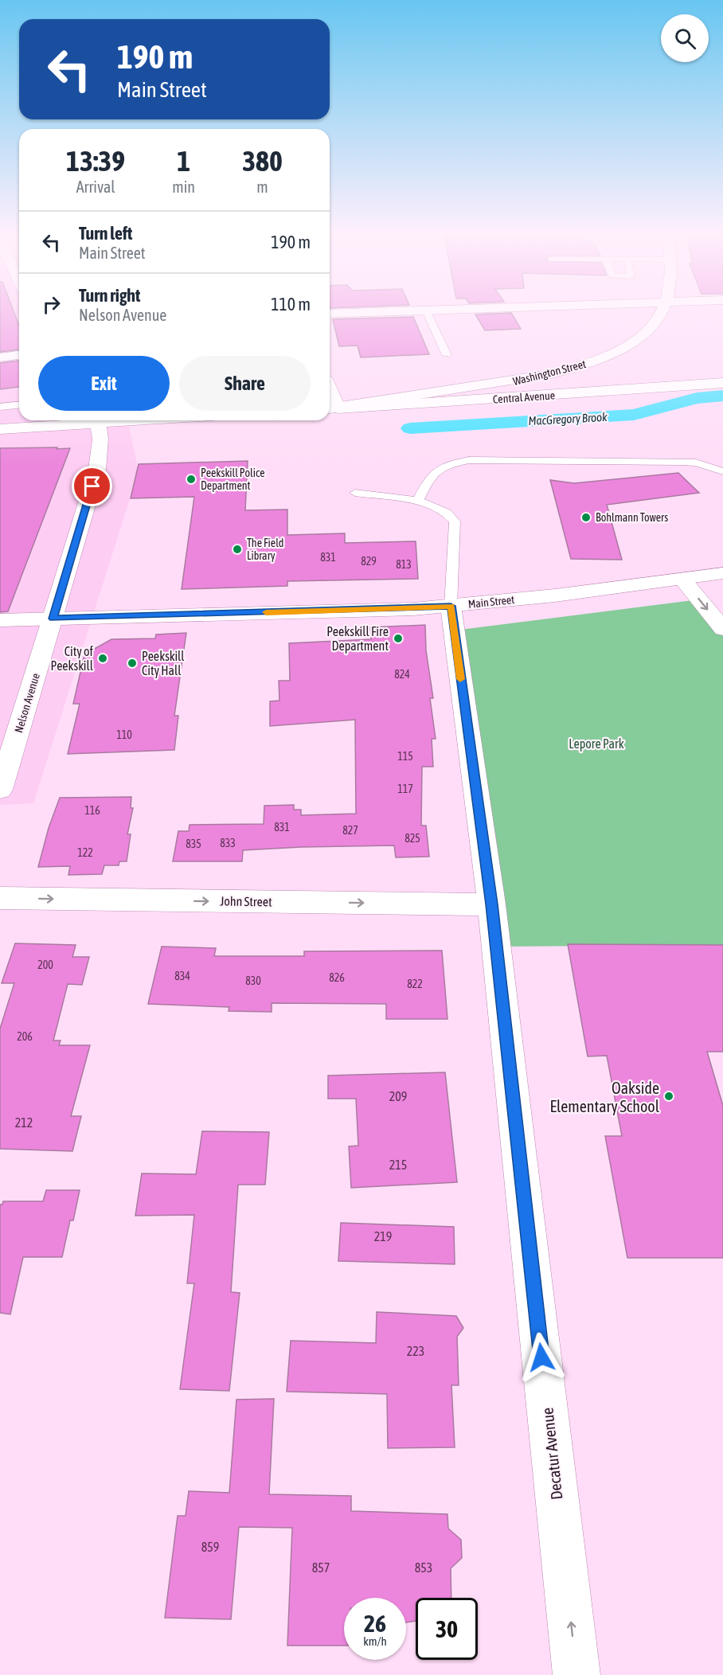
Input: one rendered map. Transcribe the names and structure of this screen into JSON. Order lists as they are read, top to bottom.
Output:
{
  "streets": {
    "street": [
      "Washington Street",
      "Central Avenue",
      "Main Street",
      "Nelson Avenue",
      "John Street",
      "Decatur Avenue"
    ]
  },
  "crossings": [
    ["Washington Street", "Central Avenue"],
    ["Main Street", "Nelson Avenue"],
    ["Main Street", "Decatur Avenue"],
    ["John Street", "Decatur Avenue"]
  ],
  "one_way": ["John Street", "Decatur Avenue"],
  "water": ["MacGregory Brook"],
  "parks": ["Lepore Park"],
  "places": [
    "Peekskill Police Department",
    "Bohlmann Towers",
    "The Field Library",
    "Peekskill Fire Department",
    "City of Peekskill",
    "Peekskill City Hall",
    "Oakside Elementary School"
  ],
  "house_numbers": [
    "831",
    "829",
    "813",
    "824",
    "110",
    "115",
    "117",
    "116",
    "831",
    "827",
    "825",
    "833",
    "835",
    "122",
    "200",
    "834",
    "826",
    "830",
    "822",
    "206",
    "209",
    "212",
    "215",
    "219",
    "223",
    "859",
    "857",
    "853"
  ],
  "page": {
    "turn": ["190 m", "Main Street"],
    "eta": [
      "13:39",
      "Arrival",
      "1",
      "min",
      "380",
      "m"
    ],
    "list": [
      {
        "name": "Turn left",
        "note": "Main Street",
        "value": "190 m"
      },
      {
        "name": "Turn right",
        "note": "Nelson Avenue",
        "value": "110 m"
      }
    ],
    "buttons": ["Exit", "Share"],
    "speed": "26 km/h",
    "limit": "30"
  }
}
